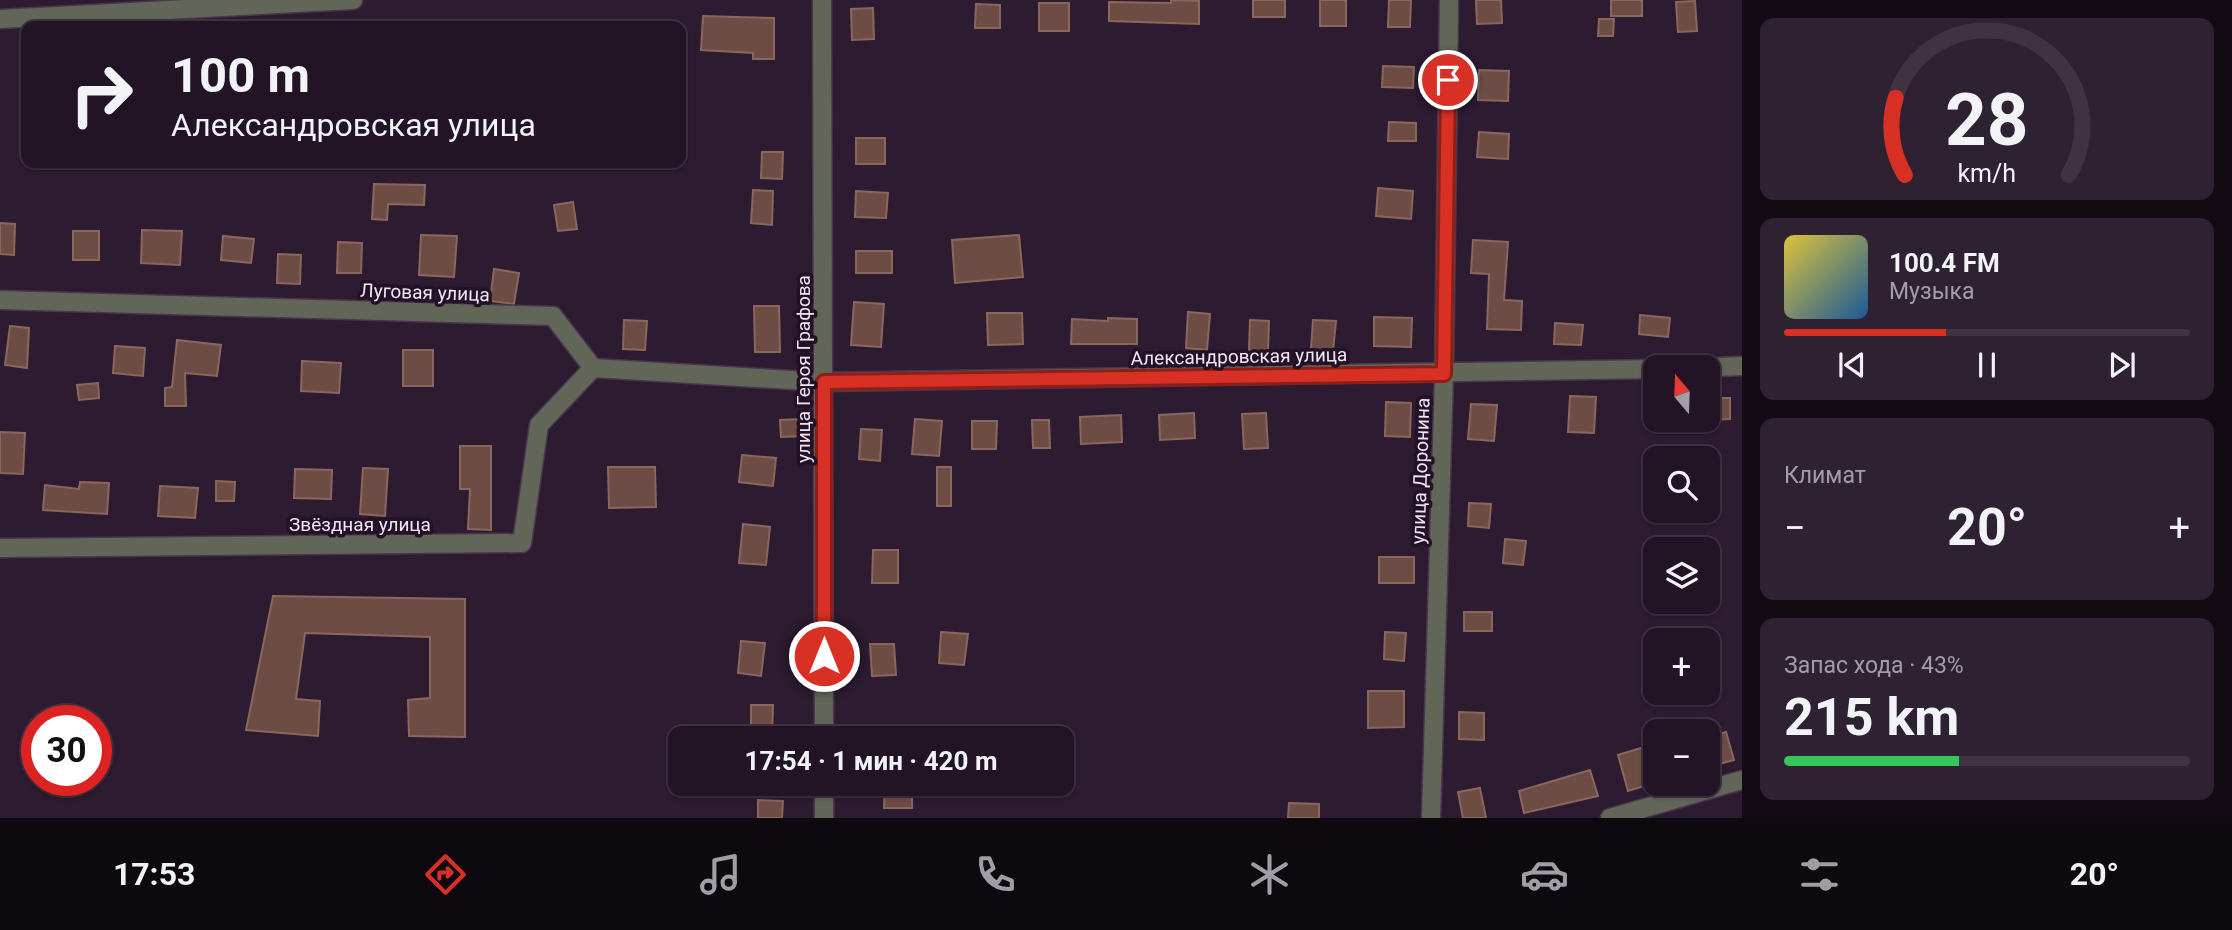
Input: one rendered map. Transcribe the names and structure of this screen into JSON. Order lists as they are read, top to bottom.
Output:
{
  "streets": {
    "street": [
      "Луговая улица",
      "Александровская улица",
      "улица Героя Графова",
      "улица Доронина",
      "Звёздная улица"
    ]
  },
  "crossings": [
    ["Луговая улица", "Звёздная улица"],
    ["Александровская улица", "улица Героя Графова"],
    ["Александровская улица", "улица Доронина"]
  ],
  "north": "top",
  "page": {
    "turn": ["100 m", "Александровская улица"],
    "song": ["100.4 FM", "Музыка"],
    "map_buttons": ["+", "−"],
    "tile": [
      "Климат",
      ["Запас хода · 43%", "215 km"]
    ],
    "heat": ["−", "20°", "+"],
    "limit": "30",
    "trip": "17:54 · 1 мин · 420 m",
    "tabs": ["17:53", "20°"],
    "gauge": ["28", "km/h"]
  }
}
